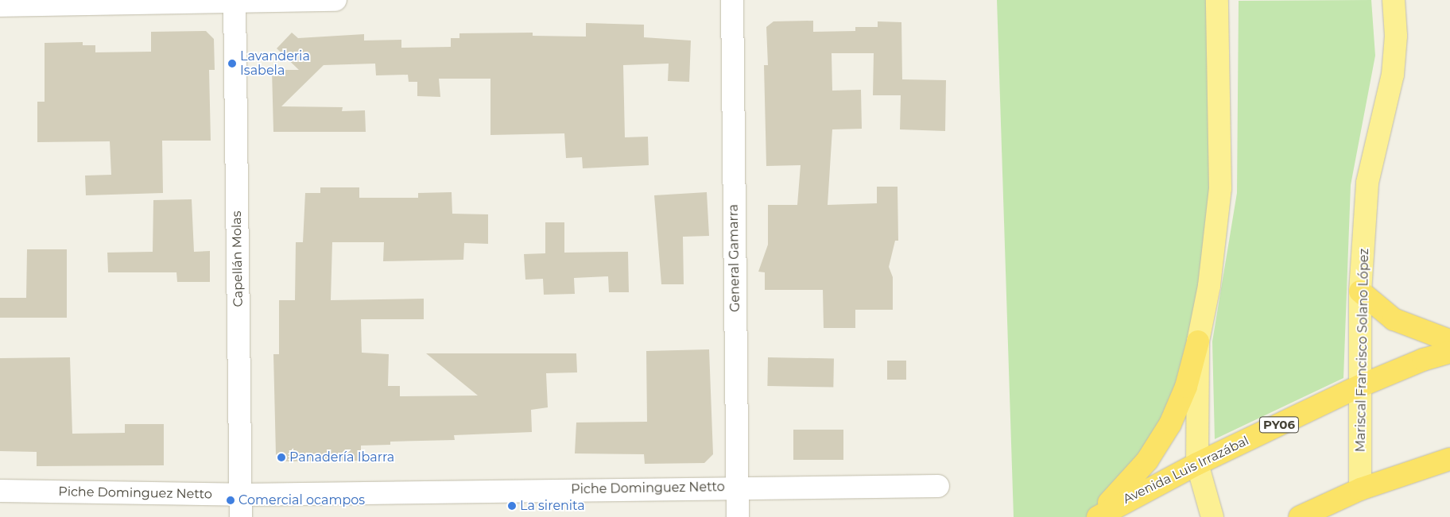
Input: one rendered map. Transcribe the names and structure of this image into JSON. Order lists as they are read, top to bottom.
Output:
{
  "streets": {
    "highway": ["PY06", "Avenida Luis Irrazábal"],
    "main road": ["Mariscal Francisco Solano López"],
    "street": ["General Gamarra", "Capellán Molas", "Piche Dominguez Netto"]
  },
  "crossings": [
    ["General Gamarra", "Piche Dominguez Netto"],
    ["Capellán Molas", "Piche Dominguez Netto"],
    ["Mariscal Francisco Solano López", "Avenida Luis Irrazábal"]
  ],
  "places": [
    "Lavanderia Isabela",
    "Panadería Ibarra",
    "Comercial ocampos",
    "La sirenita"
  ]
}
